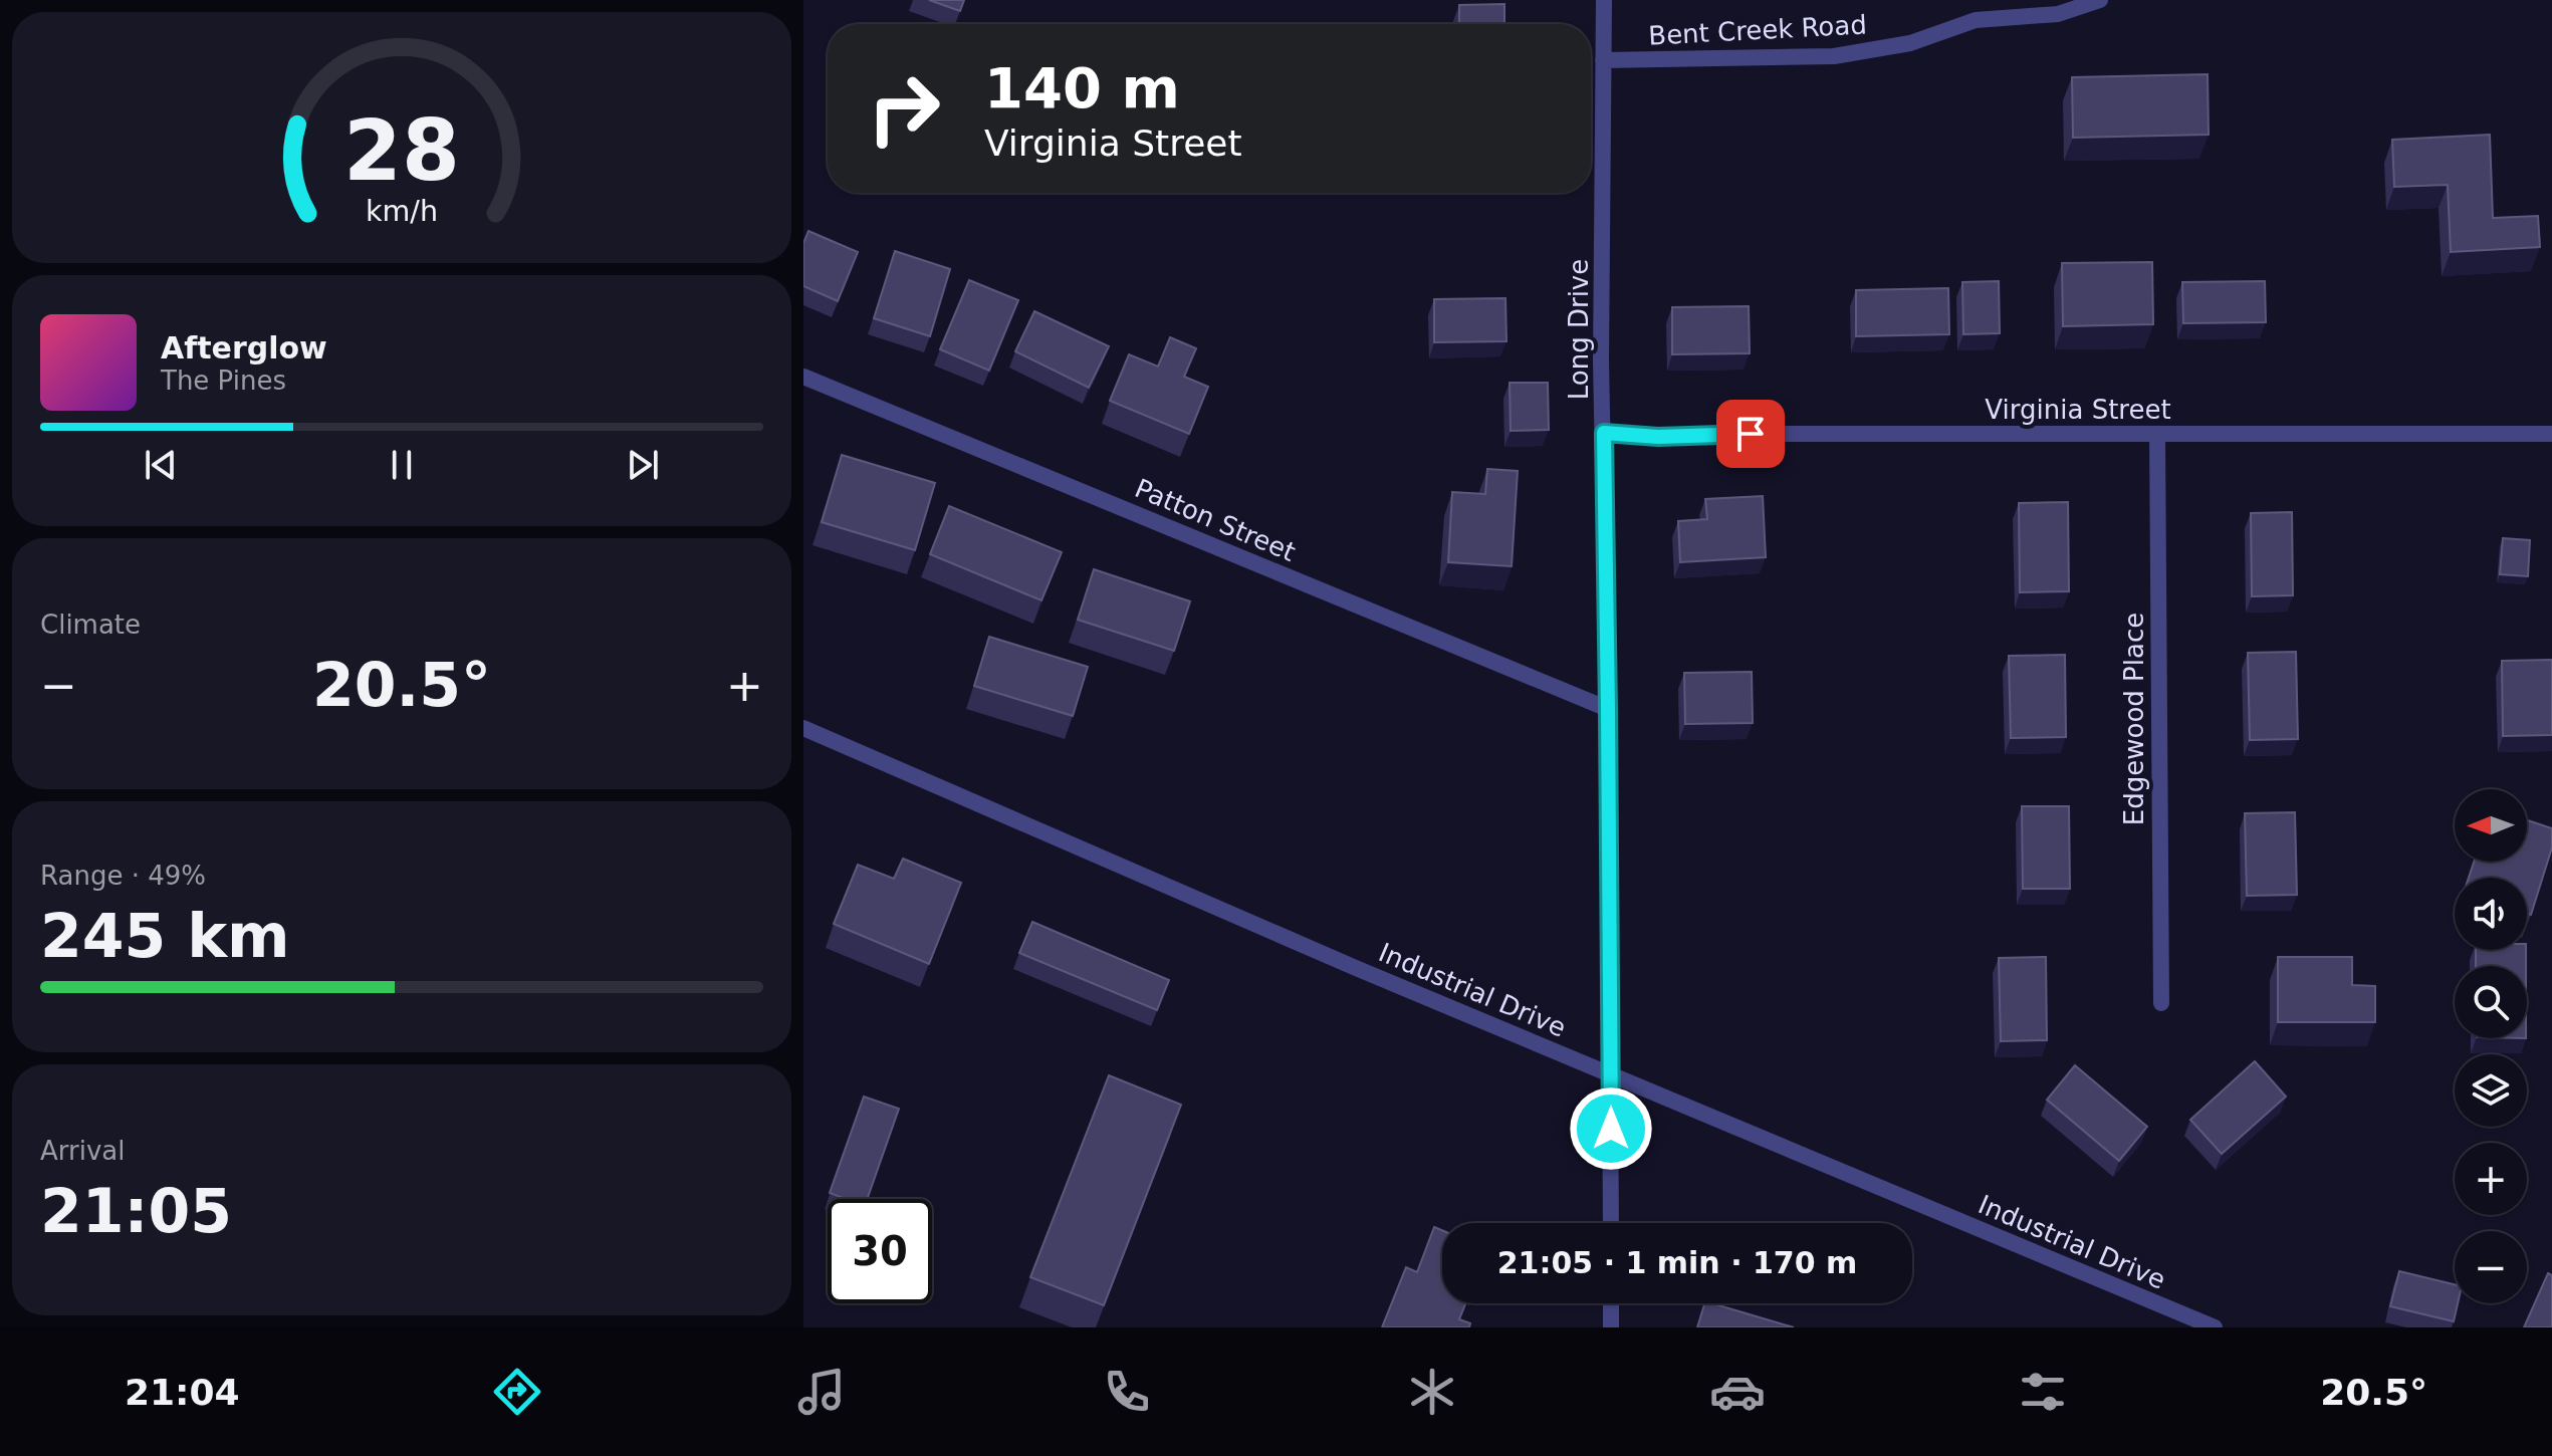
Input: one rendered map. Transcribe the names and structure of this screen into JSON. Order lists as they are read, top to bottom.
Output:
{
  "streets": {
    "street": [
      "Bent Creek Road",
      "Long Drive",
      "Virginia Street",
      "Patton Street",
      "Edgewood Place",
      "Industrial Drive"
    ]
  },
  "crossings": [
    ["Bent Creek Road", "Long Drive"],
    ["Long Drive", "Virginia Street"],
    ["Long Drive", "Patton Street"],
    ["Long Drive", "Industrial Drive"],
    ["Virginia Street", "Edgewood Place"]
  ],
  "north": "left",
  "page": {
    "turn": ["140 m", "Virginia Street"],
    "song": ["Afterglow", "The Pines"],
    "tile": [
      "Climate",
      ["Range · 49%", "245 km"],
      ["Arrival", "21:05"]
    ],
    "heat": ["−", "20.5°", "+"],
    "map_buttons": ["+", "−"],
    "limit": "30",
    "trip": "21:05 · 1 min · 170 m",
    "tabs": ["21:04", "20.5°"],
    "gauge": ["28", "km/h"]
  }
}
